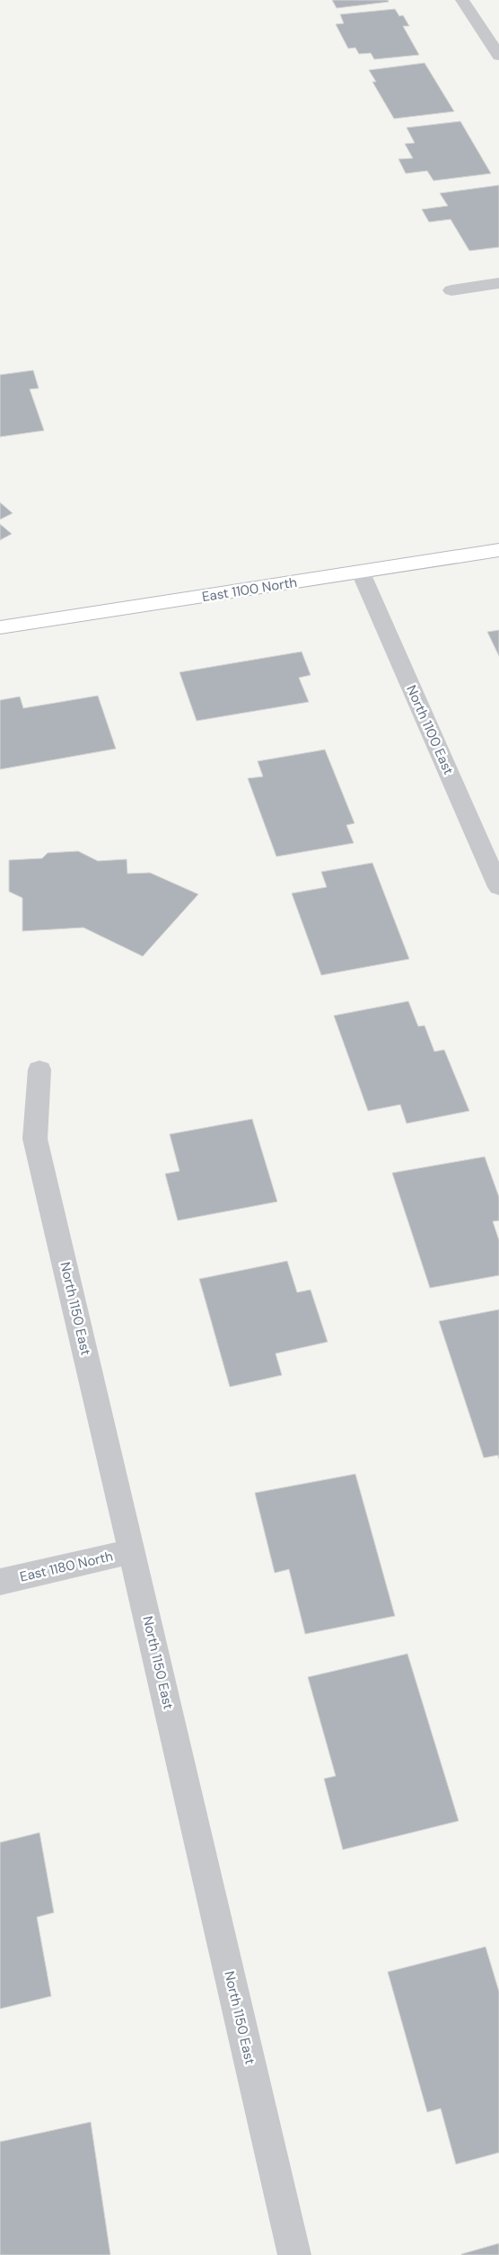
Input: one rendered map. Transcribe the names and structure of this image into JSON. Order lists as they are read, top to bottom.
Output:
{
  "streets": {
    "street": [
      "East 1100 North",
      "North 1100 East",
      "North 1150 East",
      "East 1180 North"
    ]
  },
  "crossings": [
    ["East 1100 North", "North 1100 East"],
    ["North 1150 East", "East 1180 North"]
  ]
}
